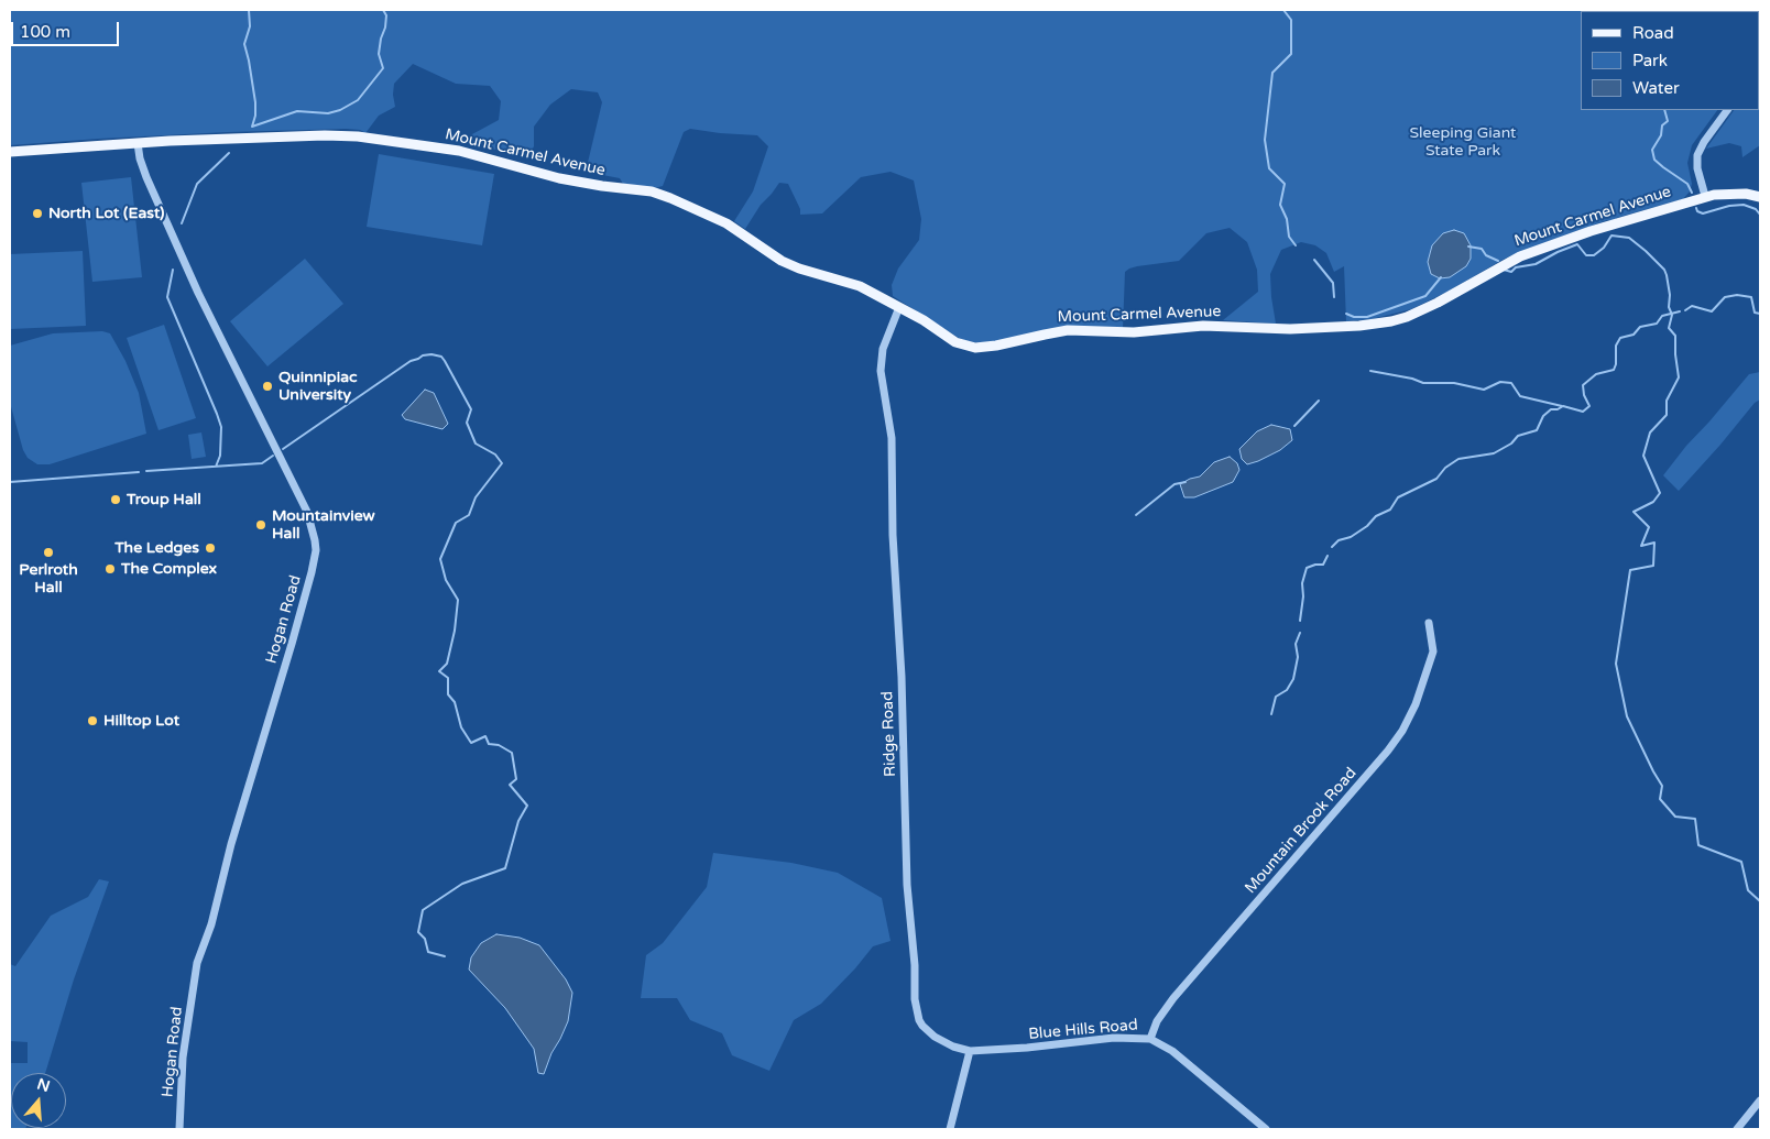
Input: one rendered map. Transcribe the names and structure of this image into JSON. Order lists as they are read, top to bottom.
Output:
{
  "streets": {
    "main road": ["Mount Carmel Avenue"],
    "street": [
      "Hogan Road",
      "Ridge Road",
      "Mountain Brook Road",
      "Blue Hills Road"
    ]
  },
  "crossings": [
    ["Mount Carmel Avenue", "Hogan Road"],
    ["Mount Carmel Avenue", "Ridge Road"],
    ["Ridge Road", "Blue Hills Road"],
    ["Mountain Brook Road", "Blue Hills Road"]
  ],
  "parks": ["Sleeping Giant State Park"],
  "places": [
    "North Lot (East)",
    "Quinnipiac University",
    "Troup Hall",
    "Mountainview Hall",
    "The Ledges",
    "Perlroth Hall",
    "The Complex",
    "Hilltop Lot"
  ],
  "legend": ["Road", "Park", "Water"],
  "scale_bar": "100 m",
  "north": "top"
}
